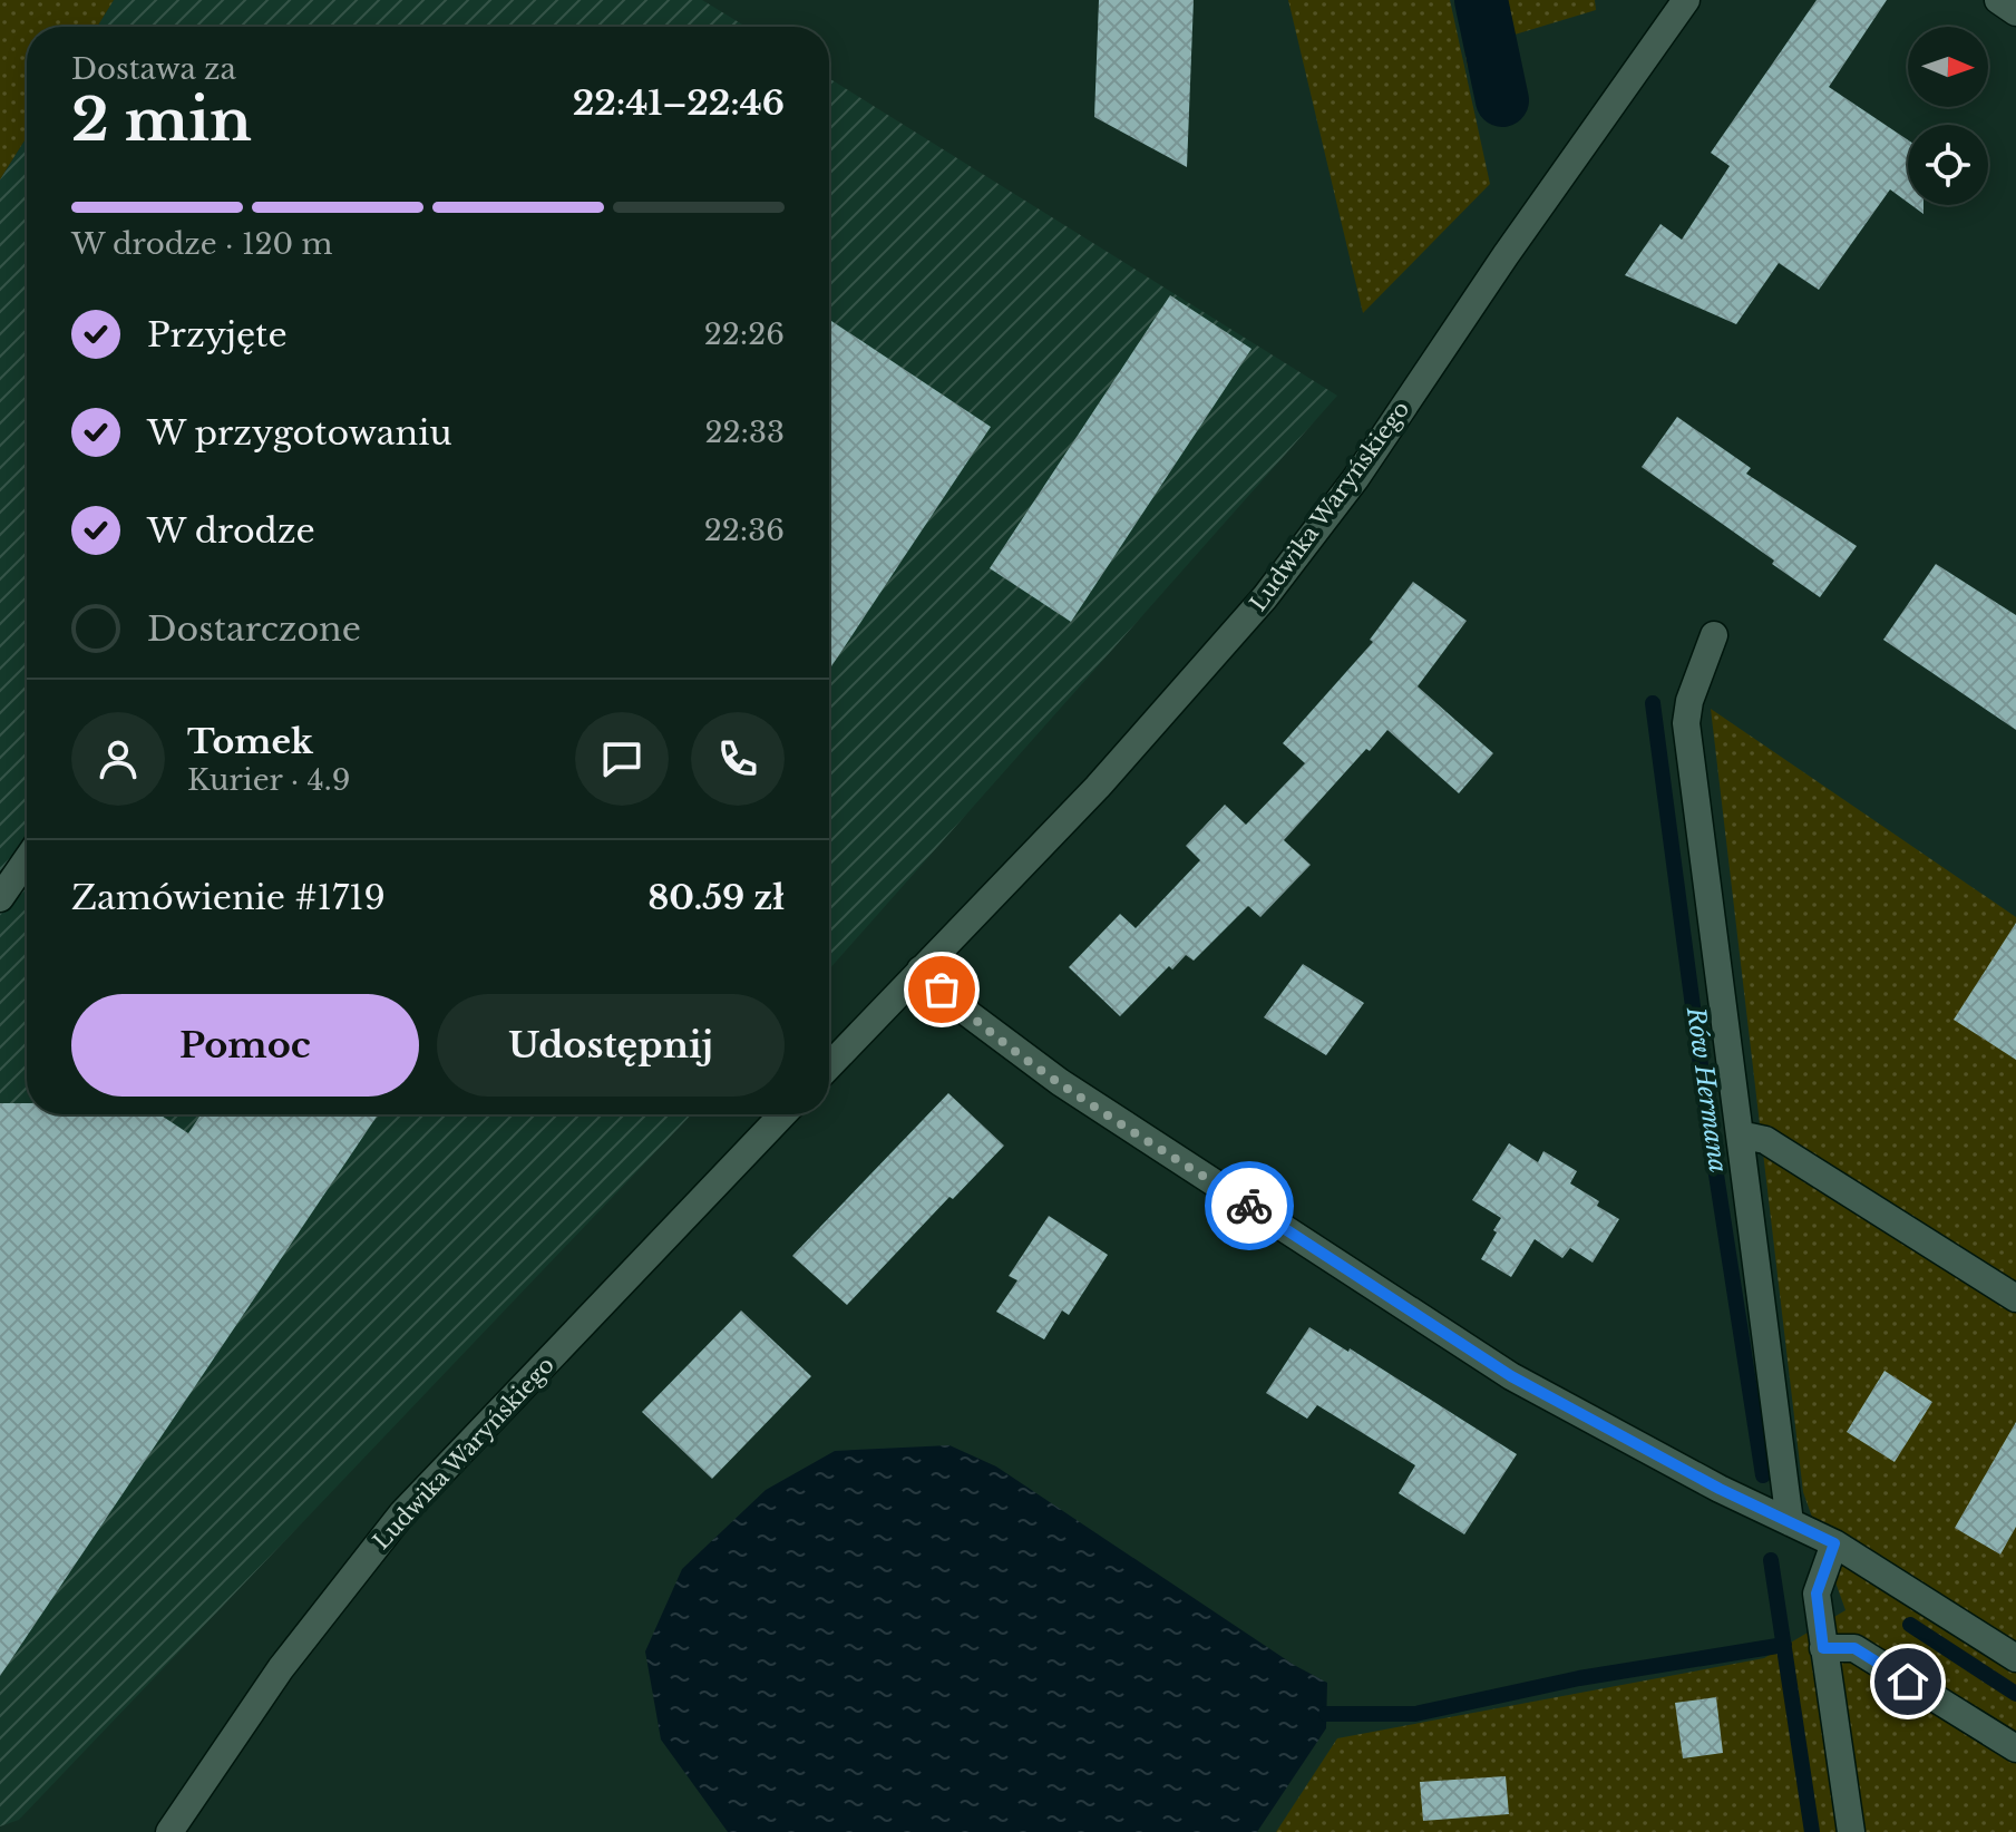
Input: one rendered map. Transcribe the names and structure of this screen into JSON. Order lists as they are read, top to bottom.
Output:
{
  "streets": {
    "street": ["Ludwika Waryńskiego"]
  },
  "water": ["Rów Hermana"],
  "north": "right",
  "page": {
    "heading": ["2 min", "Dostawa za", "22:41–22:46"],
    "panel": [
      "Tomek",
      "Kurier · 4.9",
      "Zamówienie #1719",
      "80.59 zł"
    ],
    "bar": "W drodze · 120 m",
    "list": [
      ["Przyjęte", "22:26"],
      ["W przygotowaniu", "22:33"],
      ["W drodze", "22:36"],
      "Dostarczone"
    ],
    "buttons": ["Pomoc", "Udostępnij"]
  }
}
